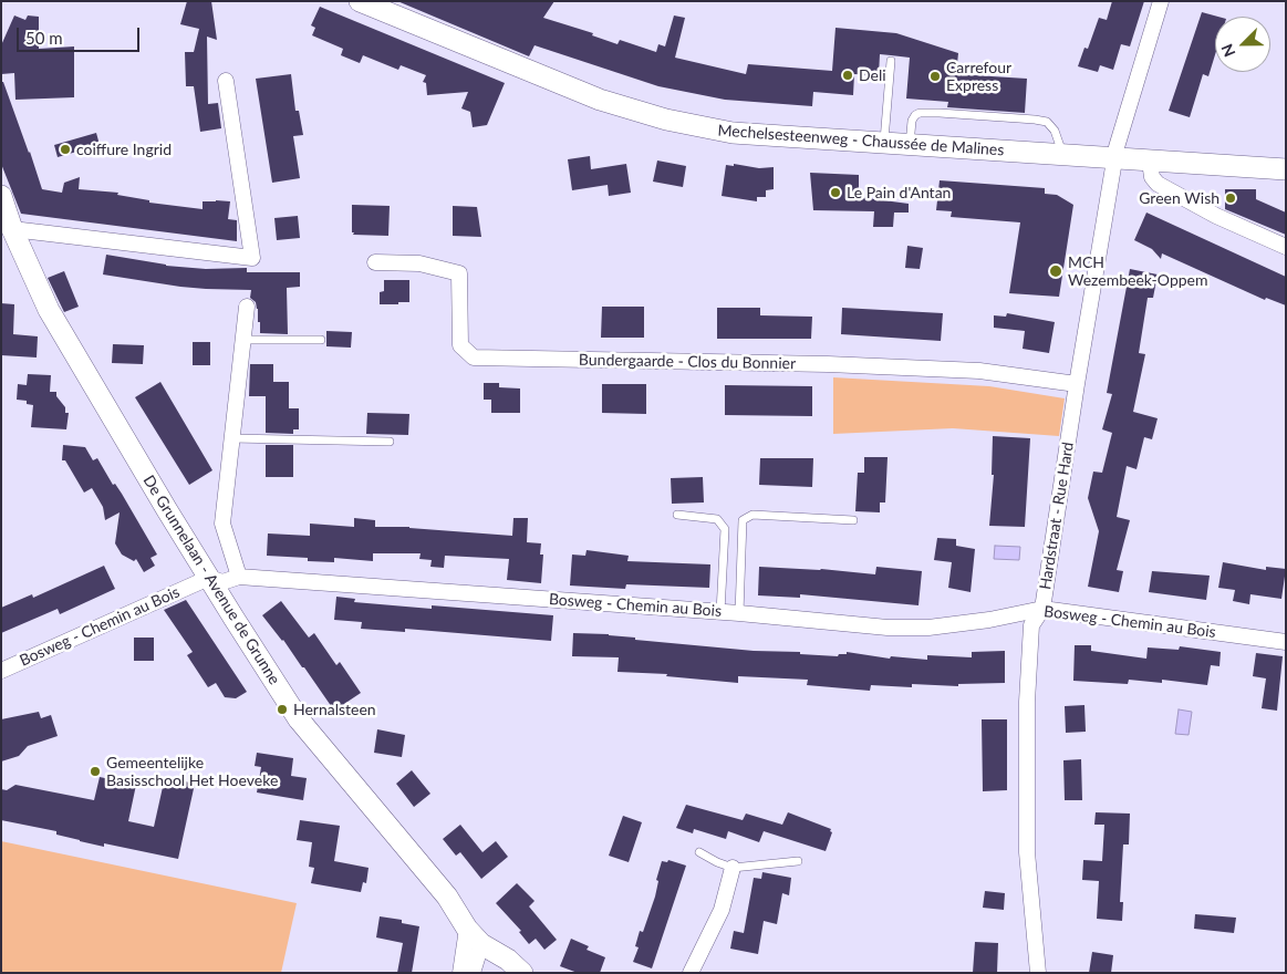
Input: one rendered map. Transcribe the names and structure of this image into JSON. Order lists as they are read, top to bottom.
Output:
{
  "streets": {
    "main road": ["Mechelsesteenweg - Chaussée de Malines", "De Grunnelaan - Avenue de Grunne"],
    "street": ["Bundergaarde - Clos du Bonnier", "Hardstraat - Rue Hard", "Bosweg - Chemin au Bois"]
  },
  "crossings": [
    ["Mechelsesteenweg - Chaussée de Malines", "Hardstraat - Rue Hard"],
    ["Bundergaarde - Clos du Bonnier", "Hardstraat - Rue Hard"],
    ["Hardstraat - Rue Hard", "Bosweg - Chemin au Bois"],
    ["De Grunnelaan - Avenue de Grunne", "Bosweg - Chemin au Bois"]
  ],
  "places": [
    "Deli",
    "Carrefour Express",
    "coiffure Ingrid",
    "Le Pain d'Antan",
    "Green Wish",
    "MCH Wezembeek-Oppem",
    "Hernalsteen",
    "Gemeentelijke Basisschool Het Hoeveke"
  ],
  "scale_bar": "50 m",
  "north": "bottom left"
}
